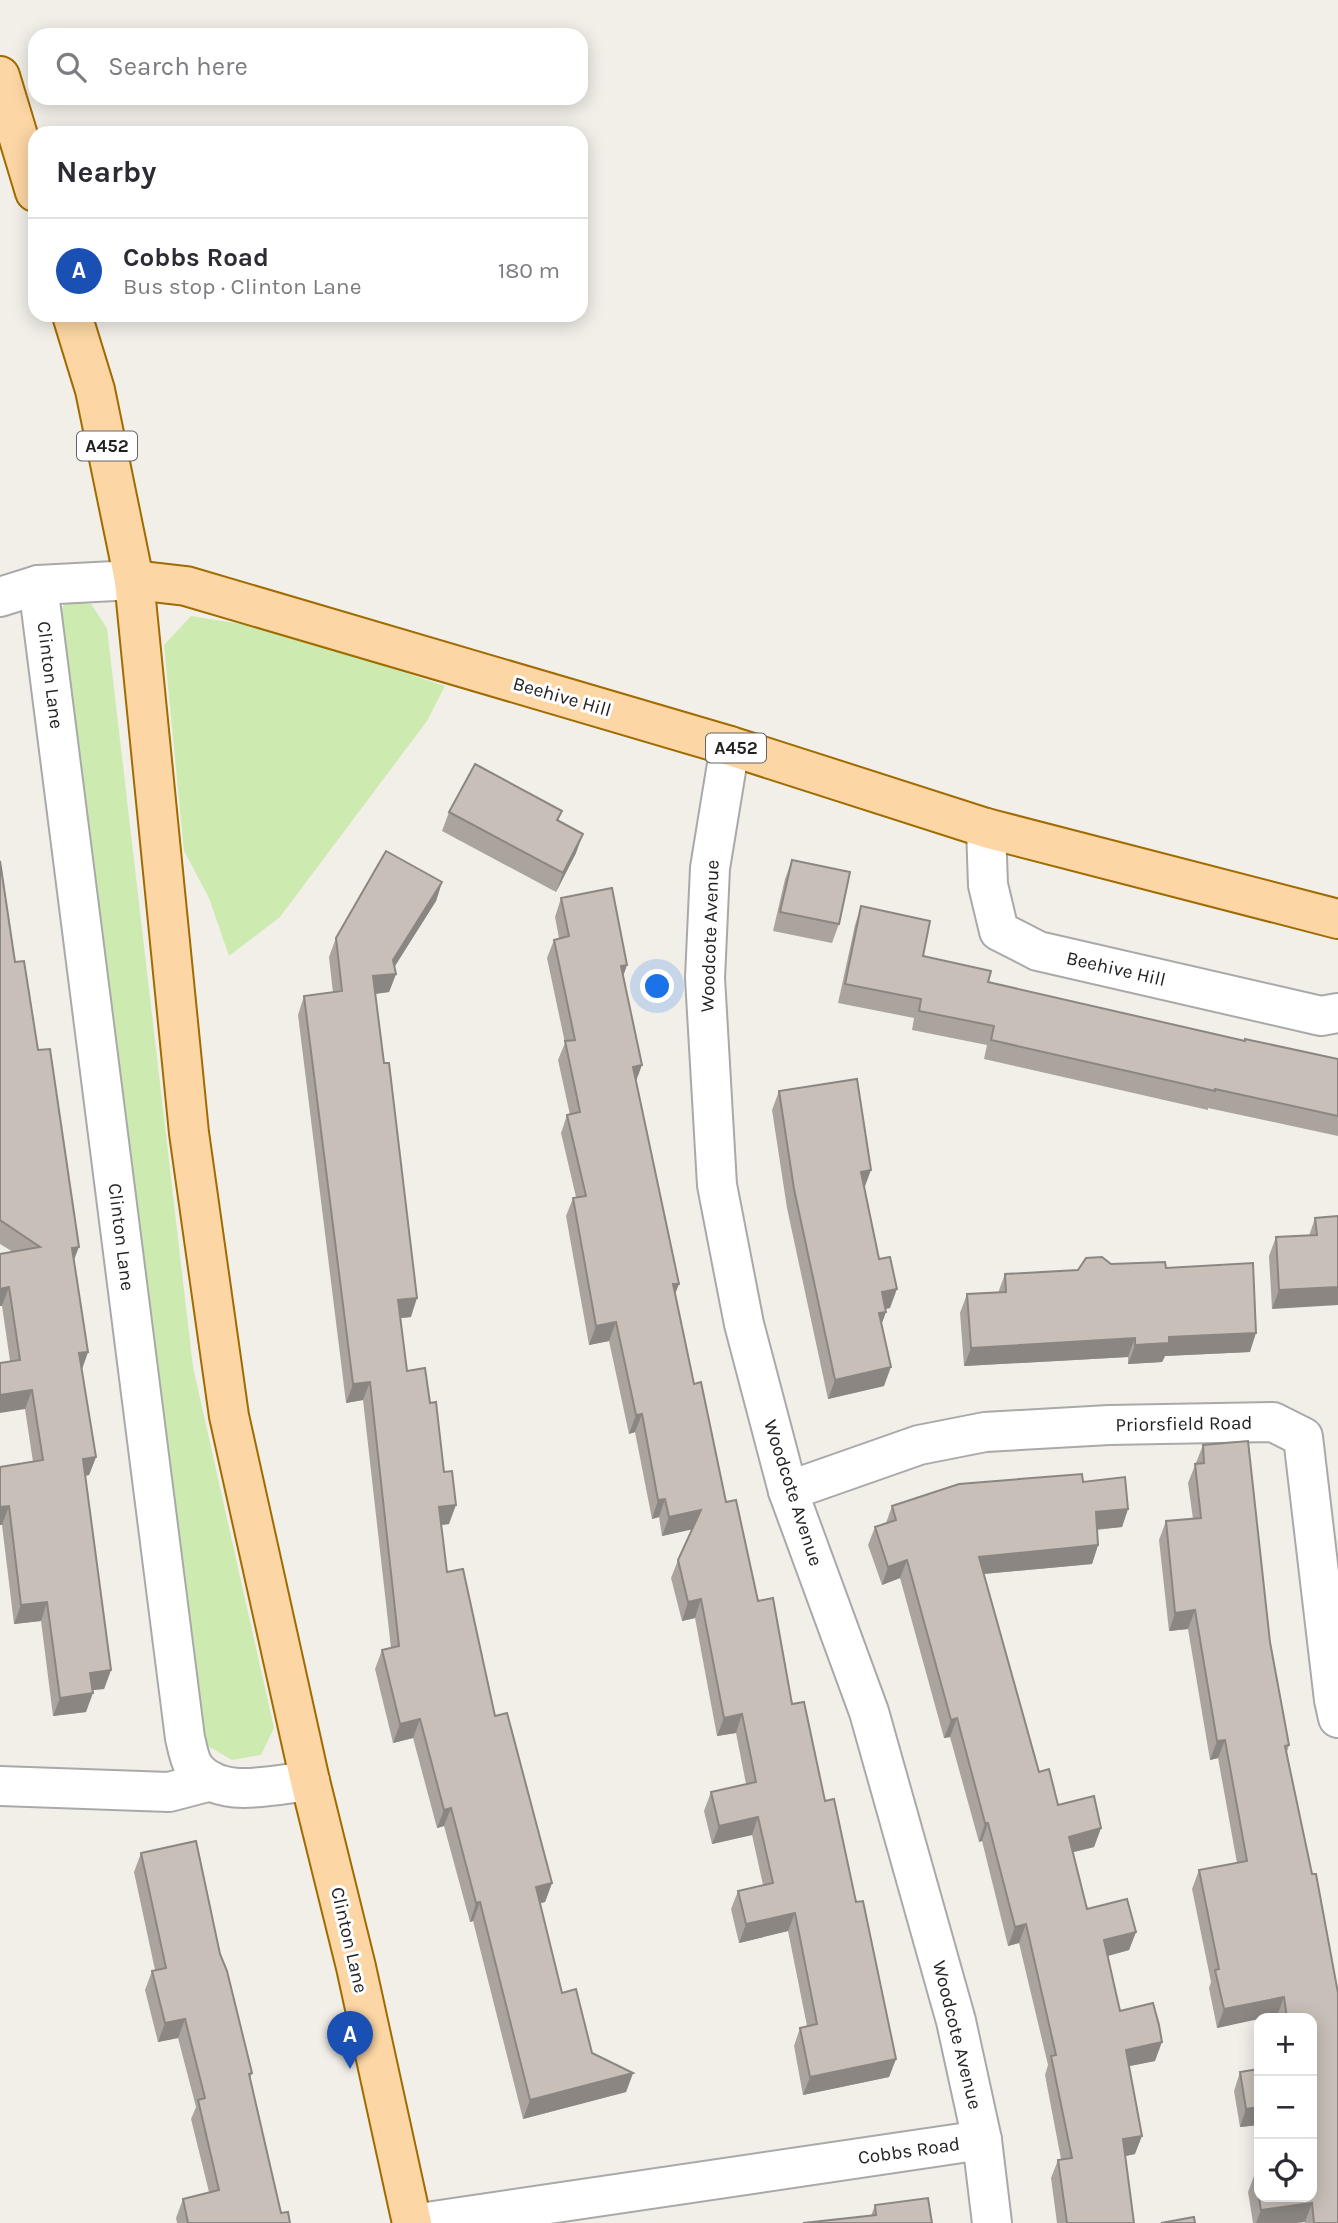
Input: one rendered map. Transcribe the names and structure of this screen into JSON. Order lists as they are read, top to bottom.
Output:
{
  "streets": {
    "main road": ["A452", "Clinton Lane", "Beehive Hill"],
    "street": ["Woodcote Avenue", "Priorsfield Road", "Cobbs Road"]
  },
  "crossings": [
    ["A452", "Clinton Lane"],
    ["A452", "Beehive Hill"],
    ["Clinton Lane", "Beehive Hill"],
    ["Beehive Hill", "Woodcote Avenue"],
    ["Woodcote Avenue", "Priorsfield Road"],
    ["Woodcote Avenue", "Cobbs Road"]
  ],
  "page": {
    "search": "Search here",
    "heading": "Nearby",
    "list": [
      {
        "mark": "A",
        "name": "Cobbs Road",
        "note": "Bus stop · Clinton Lane",
        "value": "180 m"
      }
    ],
    "pins": "A",
    "map_buttons": ["+", "−"]
  }
}
